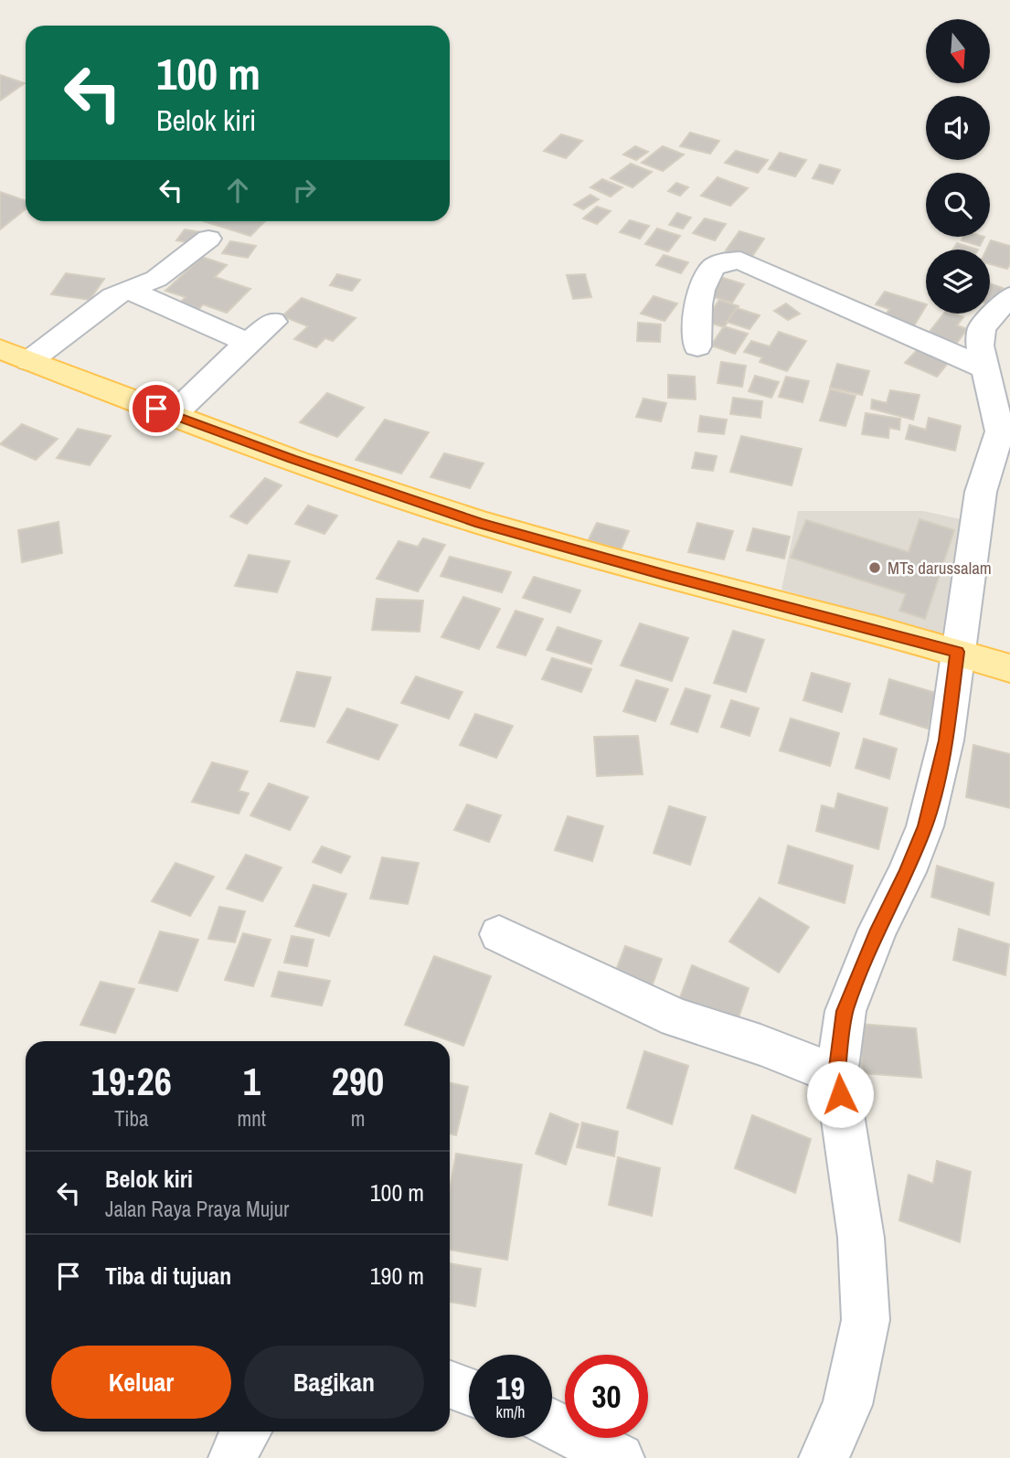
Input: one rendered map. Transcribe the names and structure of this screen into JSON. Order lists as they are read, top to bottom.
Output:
{
  "places": ["MTs darussalam"],
  "north": "bottom",
  "page": {
    "turn": ["100 m", "Belok kiri"],
    "eta": [
      "19:26",
      "Tiba",
      "1",
      "mnt",
      "290",
      "m"
    ],
    "list": [
      {
        "name": "Belok kiri",
        "note": "Jalan Raya Praya Mujur",
        "value": "100 m"
      },
      {
        "name": "Tiba di tujuan",
        "value": "190 m"
      }
    ],
    "buttons": ["Keluar", "Bagikan"],
    "speed": "19 km/h",
    "limit": "30"
  }
}
